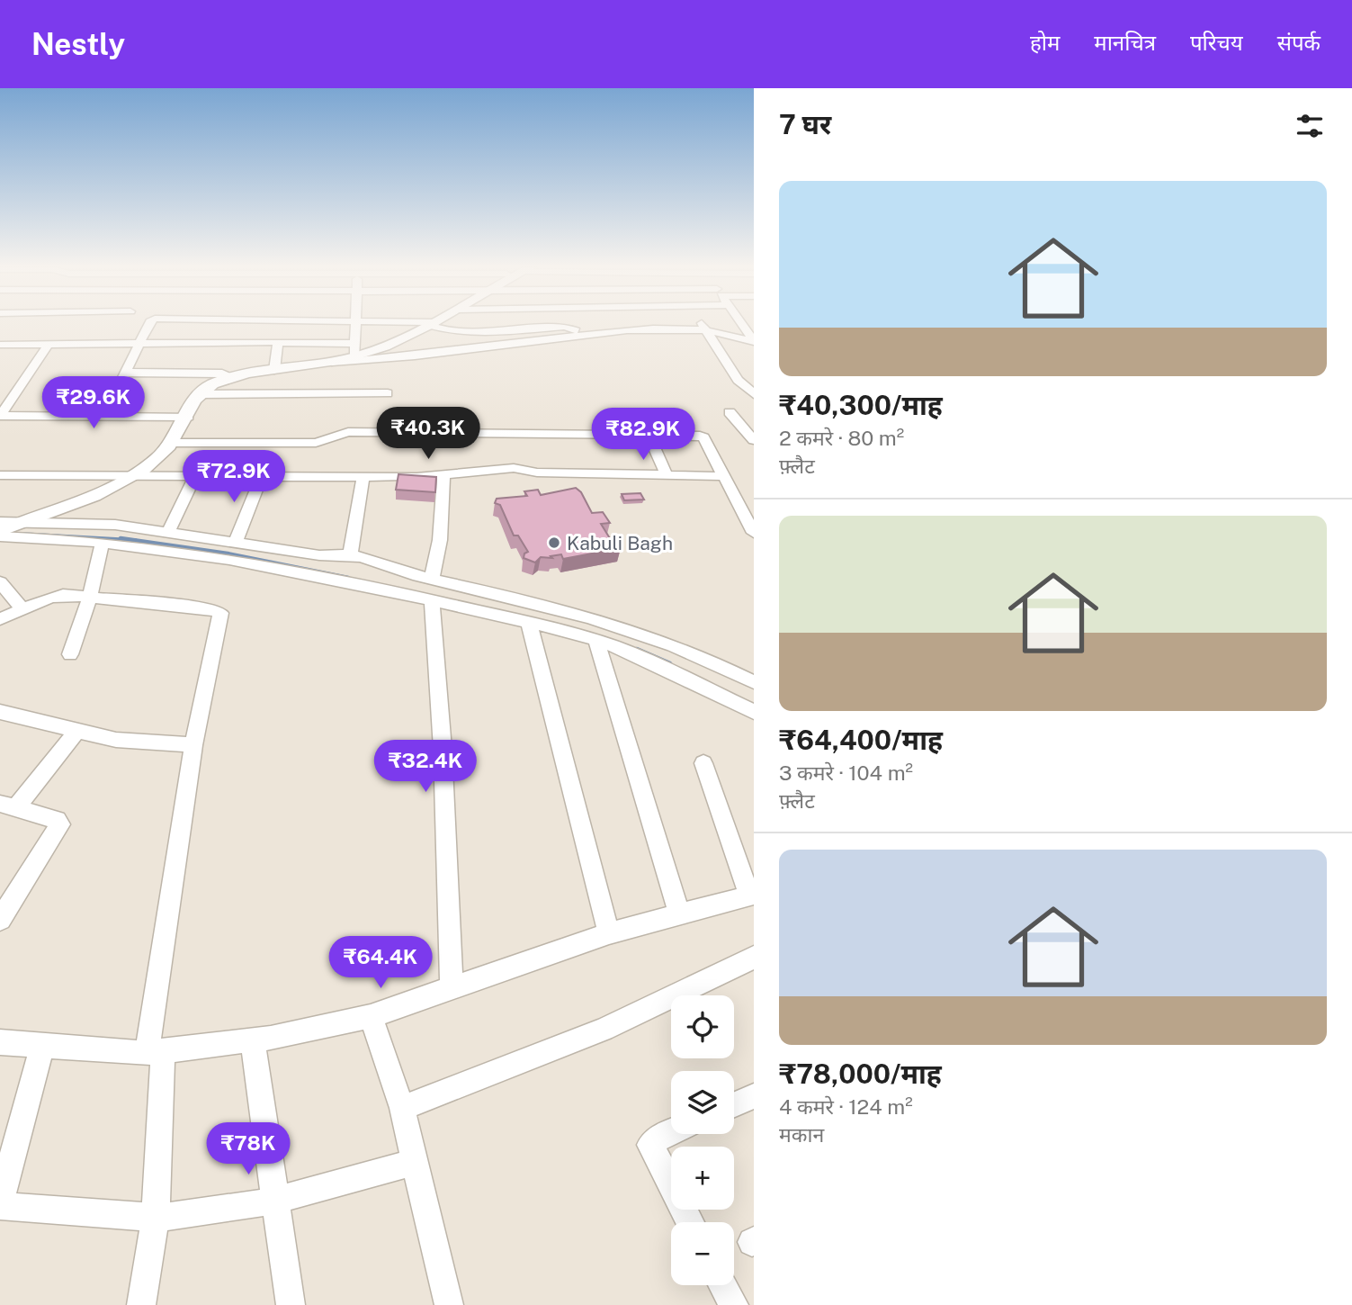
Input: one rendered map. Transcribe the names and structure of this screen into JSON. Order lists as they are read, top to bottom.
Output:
{
  "places": ["Kabuli Bagh"],
  "page": {
    "header": "Nestly",
    "nav": [
      "होम",
      "मानचित्र",
      "परिचय",
      "संपर्क"
    ],
    "heading": "7 घर",
    "list": [
      {
        "name": "₹40,300/माह",
        "note": "2 कमरे · 80 m² · फ़्लैट"
      },
      {
        "name": "₹64,400/माह",
        "note": "3 कमरे · 104 m² · फ़्लैट"
      },
      {
        "name": "₹78,000/माह",
        "note": "4 कमरे · 124 m² · मकान"
      }
    ],
    "price": [
      "₹29.6K",
      "₹40.3K",
      "₹82.9K",
      "₹72.9K",
      "₹32.4K",
      "₹64.4K",
      "₹78K"
    ],
    "map_buttons": ["+", "−"]
  }
}
